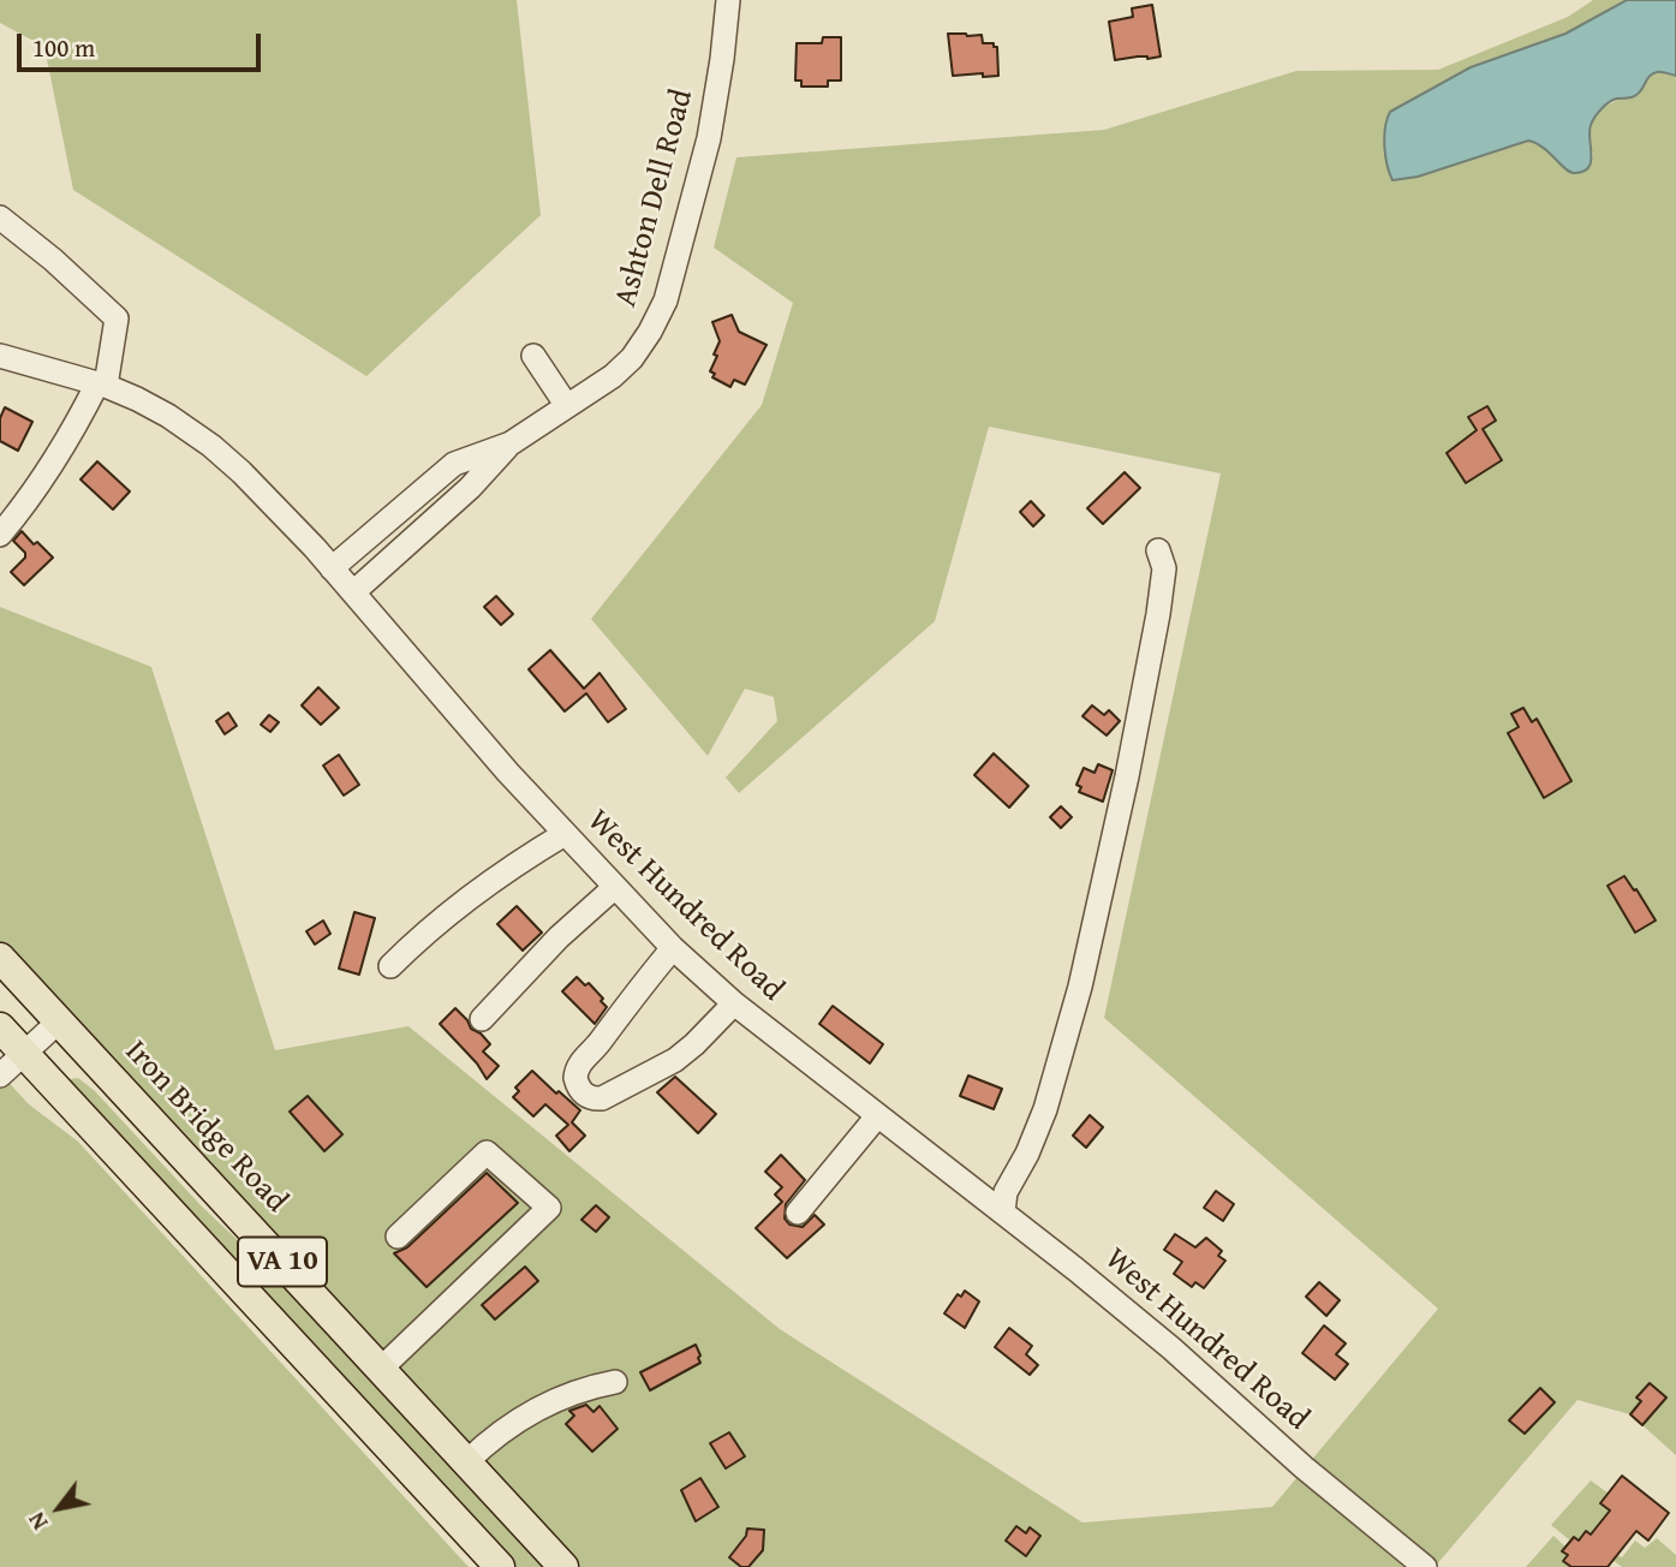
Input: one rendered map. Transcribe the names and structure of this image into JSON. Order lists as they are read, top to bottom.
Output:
{
  "streets": {
    "main road": ["Iron Bridge Road", "VA 10"],
    "street": ["Ashton Dell Road", "West Hundred Road"]
  },
  "crossings": [
    ["Ashton Dell Road", "West Hundred Road"]
  ],
  "scale_bar": "100 m",
  "north": "bottom left"
}
